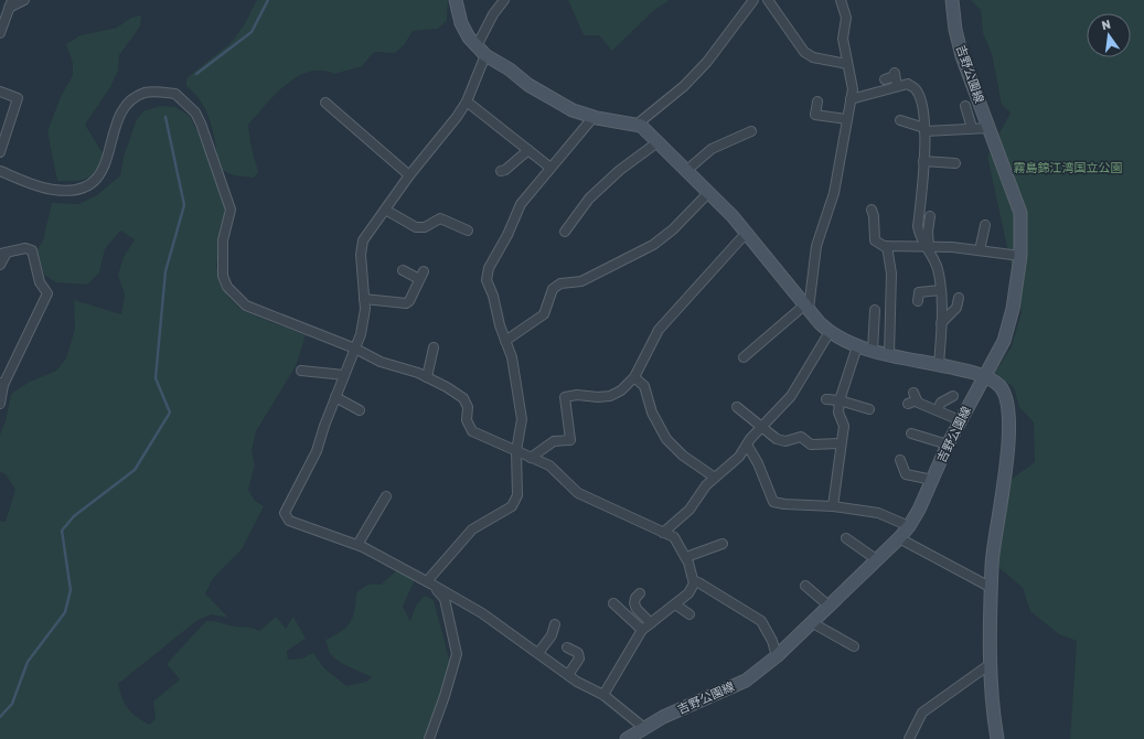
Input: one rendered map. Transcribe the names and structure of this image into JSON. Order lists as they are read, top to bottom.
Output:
{
  "streets": {
    "street": ["吉野公園線"]
  },
  "parks": ["霧島錦江湾国立公園"],
  "north": "top"
}
